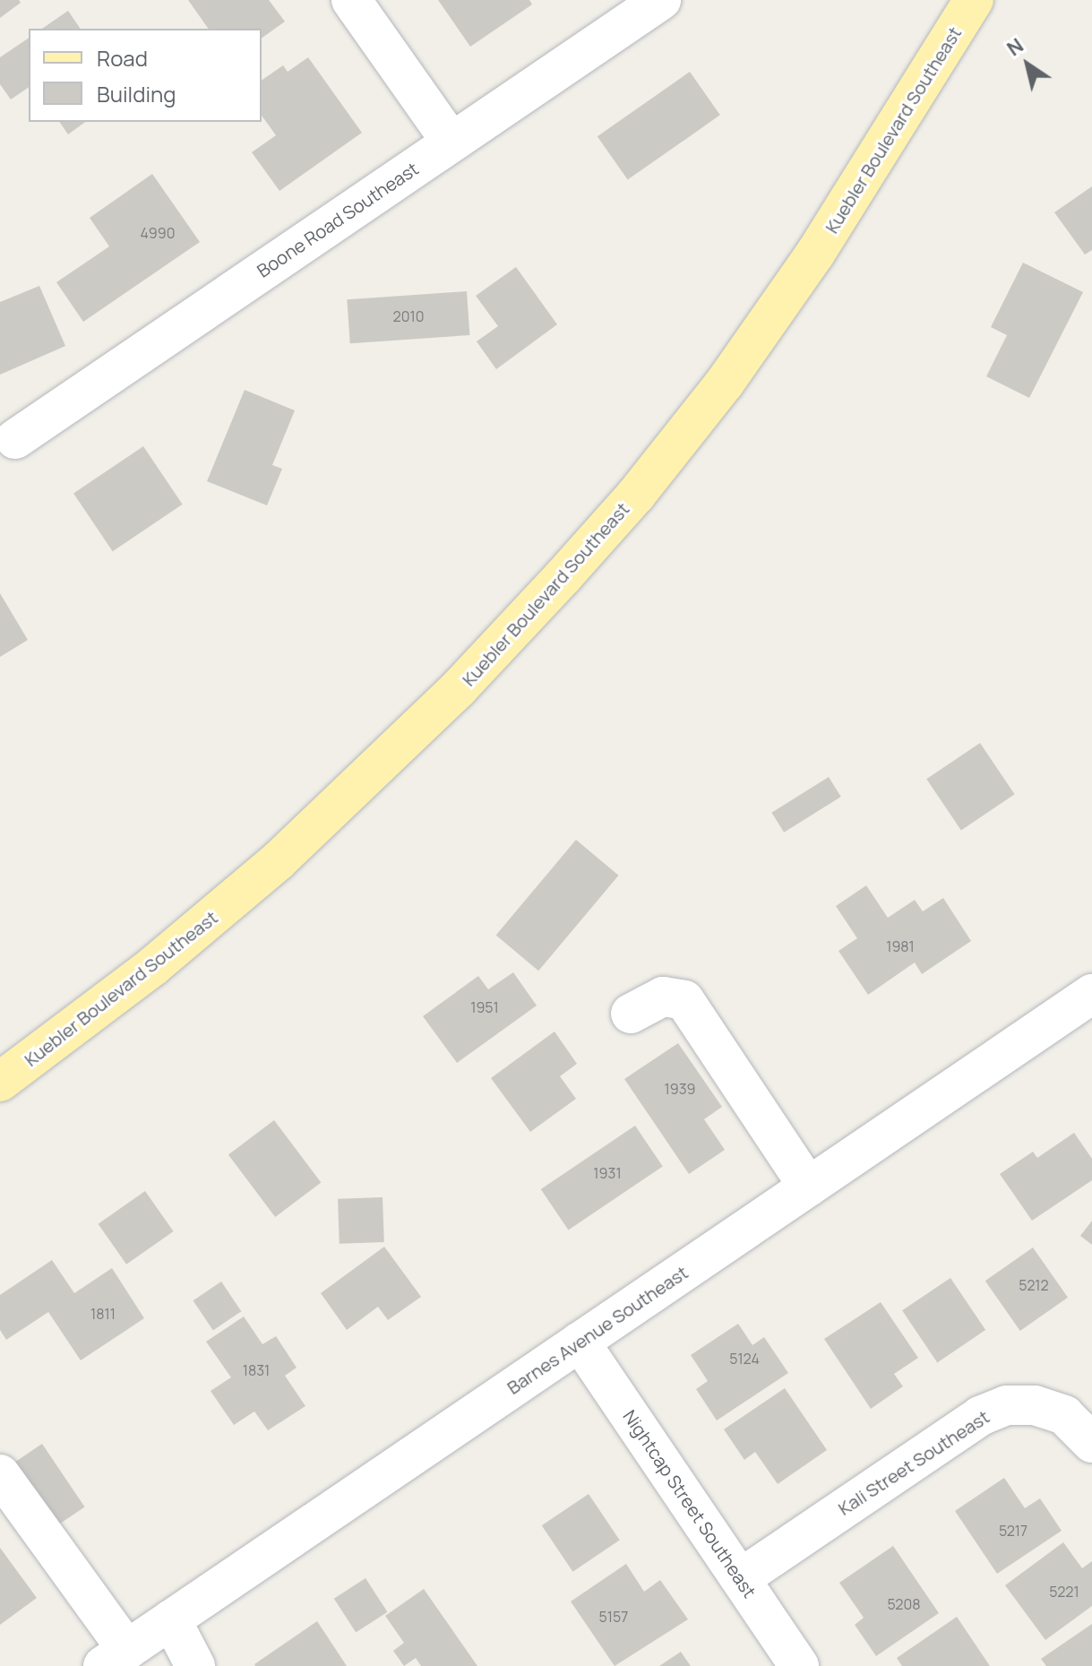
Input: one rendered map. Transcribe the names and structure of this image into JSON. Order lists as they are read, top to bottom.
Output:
{
  "streets": {
    "main road": ["Kuebler Boulevard Southeast"],
    "street": [
      "Boone Road Southeast",
      "Barnes Avenue Southeast",
      "Kali Street Southeast",
      "Nightcap Street Southeast"
    ]
  },
  "crossings": [
    ["Barnes Avenue Southeast", "Nightcap Street Southeast"],
    ["Kali Street Southeast", "Nightcap Street Southeast"]
  ],
  "house_numbers": [
    "4990",
    "2010",
    "1981",
    "1951",
    "1939",
    "1931",
    "5212",
    "1811",
    "5124",
    "1831",
    "5217",
    "5221",
    "5208",
    "5157"
  ],
  "legend": ["Road", "Building"],
  "north": "top left"
}
